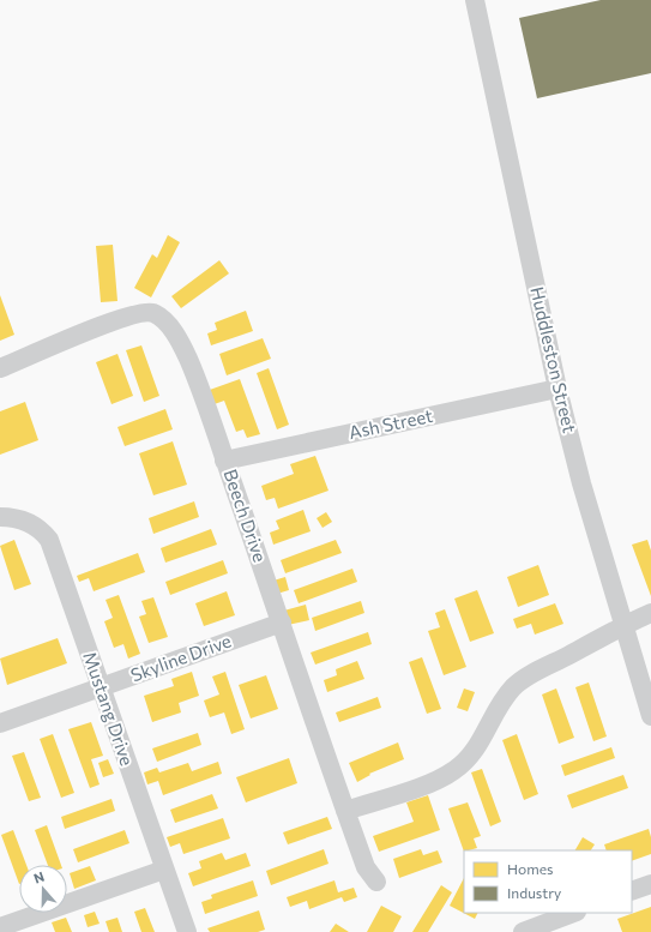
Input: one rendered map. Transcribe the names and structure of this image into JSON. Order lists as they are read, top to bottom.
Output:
{
  "streets": {
    "street": [
      "Huddleston Street",
      "Ash Street",
      "Beech Drive",
      "Skyline Drive",
      "Mustang Drive"
    ]
  },
  "crossings": [
    ["Huddleston Street", "Ash Street"],
    ["Ash Street", "Beech Drive"],
    ["Beech Drive", "Skyline Drive"],
    ["Skyline Drive", "Mustang Drive"]
  ],
  "legend": ["Homes", "Industry"],
  "north": "top"
}
